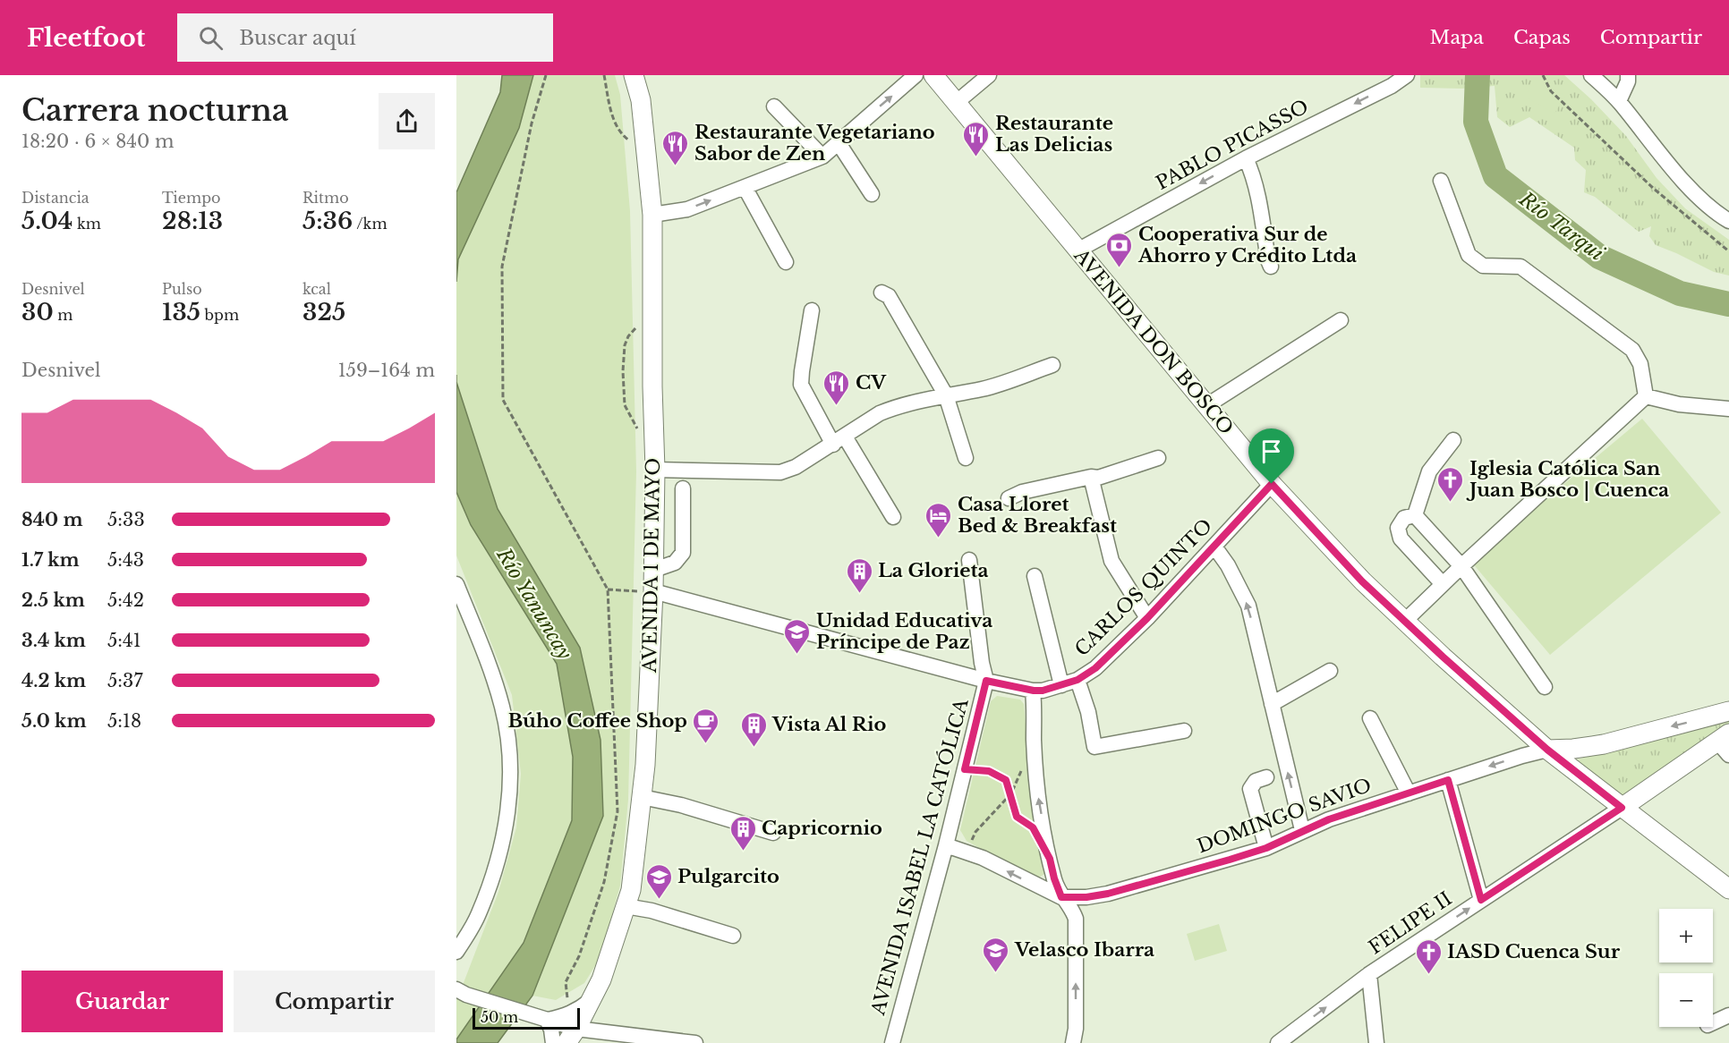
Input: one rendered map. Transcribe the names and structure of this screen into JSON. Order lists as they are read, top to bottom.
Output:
{
  "streets": {
    "main road": ["AVENIDA DON BOSCO", "AVENIDA 1 DE MAYO"],
    "street": [
      "PABLO PICASSO",
      "CARLOS QUINTO",
      "DOMINGO SAVIO",
      "AVENIDA ISABEL LA CATÓLICA",
      "FELIPE II"
    ]
  },
  "crossings": [
    ["PABLO PICASSO", "AVENIDA DON BOSCO"],
    ["AVENIDA DON BOSCO", "CARLOS QUINTO"],
    ["AVENIDA DON BOSCO", "DOMINGO SAVIO"],
    ["AVENIDA DON BOSCO", "FELIPE II"],
    ["AVENIDA 1 DE MAYO", "CARLOS QUINTO"],
    ["CARLOS QUINTO", "AVENIDA ISABEL LA CATÓLICA"],
    ["DOMINGO SAVIO", "AVENIDA ISABEL LA CATÓLICA"]
  ],
  "one_way": ["PABLO PICASSO", "FELIPE II"],
  "water": ["Río Tarqui", "Río Yanuncay"],
  "places": {
    "restaurant": ["Restaurante Las Delicias", "Restaurante Vegetariano Sabor de Zen", "CV"],
    "bank": ["Cooperativa Sur de Ahorro y Crédito Ltda"],
    "church": ["Iglesia Católica San Juan Bosco | Cuenca", "IASD Cuenca Sur"],
    "hotel": ["Casa Lloret Bed & Breakfast"],
    "building": ["La Glorieta", "Vista Al Rio", "Capricornio"],
    "school or university": ["Unidad Educativa Príncipe de Paz", "Pulgarcito", "Velasco Ibarra"],
    "cafe": ["Búho Coffee Shop"]
  },
  "scale_bar": "50 m",
  "page": {
    "header": "Fleetfoot",
    "search": "Buscar aquí",
    "nav": ["Mapa", "Capas", "Compartir"],
    "heading": ["Carrera nocturna", "18:20 · 6 × 840 m"],
    "stats": [
      ["Distancia", "5.04 km"],
      ["Tiempo", "28:13"],
      ["Ritmo", "5:36 /km"],
      ["Desnivel", "30 m"],
      ["Pulso", "135 bpm"],
      ["kcal", "325"]
    ],
    "chart": ["Desnivel", "159–164 m"],
    "list": [
      {
        "name": "840 m",
        "note": "5:33"
      },
      {
        "name": "1.7 km",
        "note": "5:43"
      },
      {
        "name": "2.5 km",
        "note": "5:42"
      },
      {
        "name": "3.4 km",
        "note": "5:41"
      },
      {
        "name": "4.2 km",
        "note": "5:37"
      },
      {
        "name": "5.0 km",
        "note": "5:18"
      }
    ],
    "map_buttons": ["+", "−"],
    "buttons": ["Guardar", "Compartir"],
    "scale": "50 m"
  }
}
